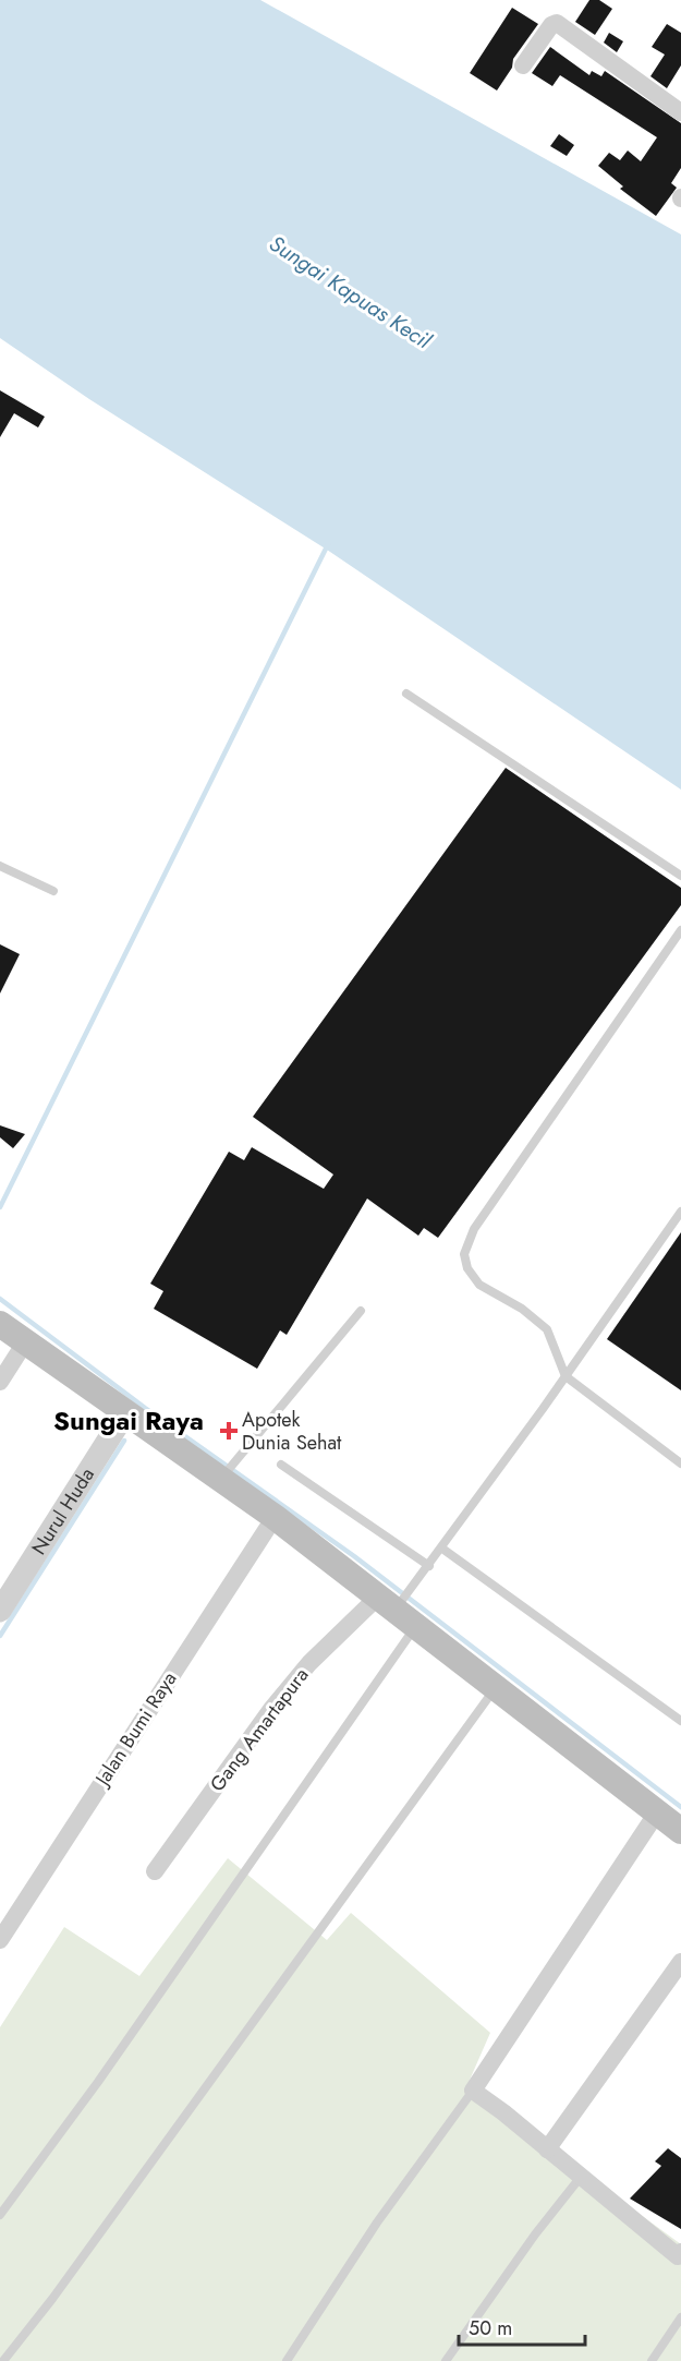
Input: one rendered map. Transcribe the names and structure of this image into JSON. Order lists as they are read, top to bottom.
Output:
{
  "streets": {
    "street": ["Nurul Huda", "Jalan Bumi Raya", "Gang Amartapura"]
  },
  "districts": ["Sungai Raya"],
  "water": ["Sungai Kapuas Kecil"],
  "places": {
    "health": ["Apotek Dunia Sehat"]
  },
  "scale_bar": "50 m"
}
